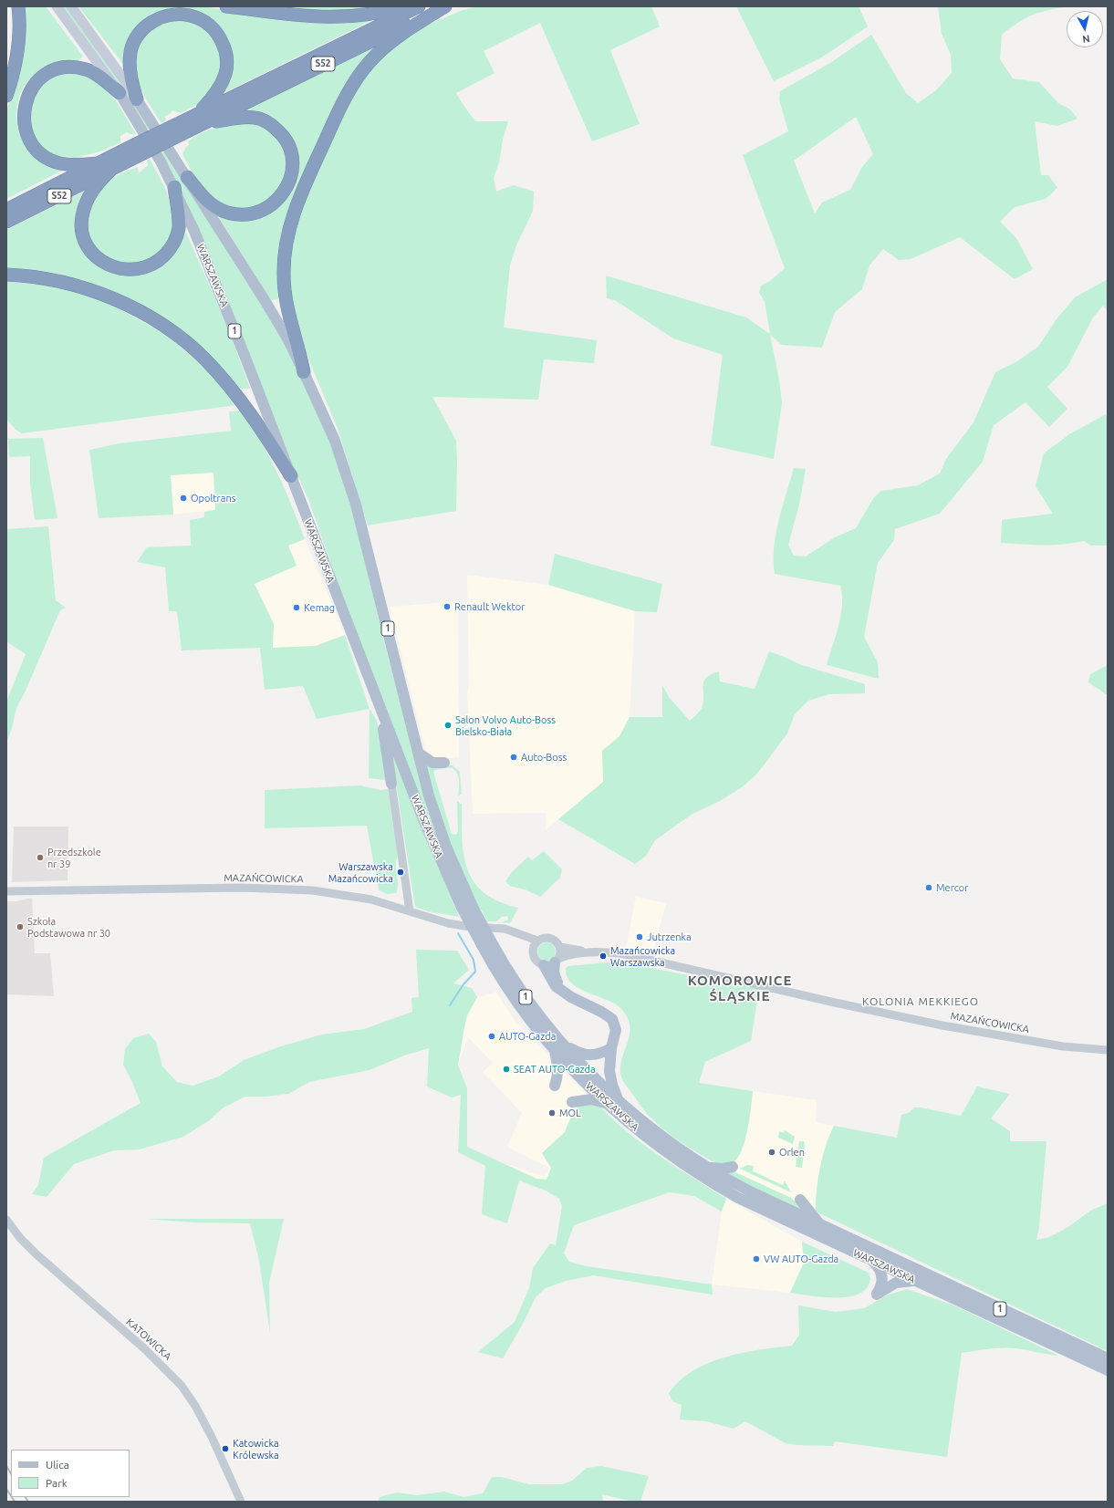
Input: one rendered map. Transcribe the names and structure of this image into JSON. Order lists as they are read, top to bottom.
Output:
{
  "streets": {
    "highway": ["S52"],
    "main road": ["WARSZAWSKA", "1"],
    "street": ["MAZAŃCOWICKA", "KATOWICKA"]
  },
  "districts": ["KOMOROWICE ŚLĄSKIE", "KOLONIA MEKKIEGO"],
  "places": [
    "Opoltrans",
    "Renault Wektor",
    "Kemag",
    "Salon Volvo Auto-Boss Bielsko-Biała",
    "Auto-Boss",
    "Przedszkole nr 39",
    "Warszawska Mazańcowicka",
    "Mercor",
    "Szkoła Podstawowa nr 30",
    "Jutrzenka",
    "Mazańcowicka Warszawska",
    "AUTO-Gazda",
    "SEAT AUTO-Gazda",
    "MOL",
    "Orlen",
    "VW AUTO-Gazda",
    "Katowicka Królewska"
  ],
  "legend": ["Ulica", "Park"],
  "north": "bottom"
}
